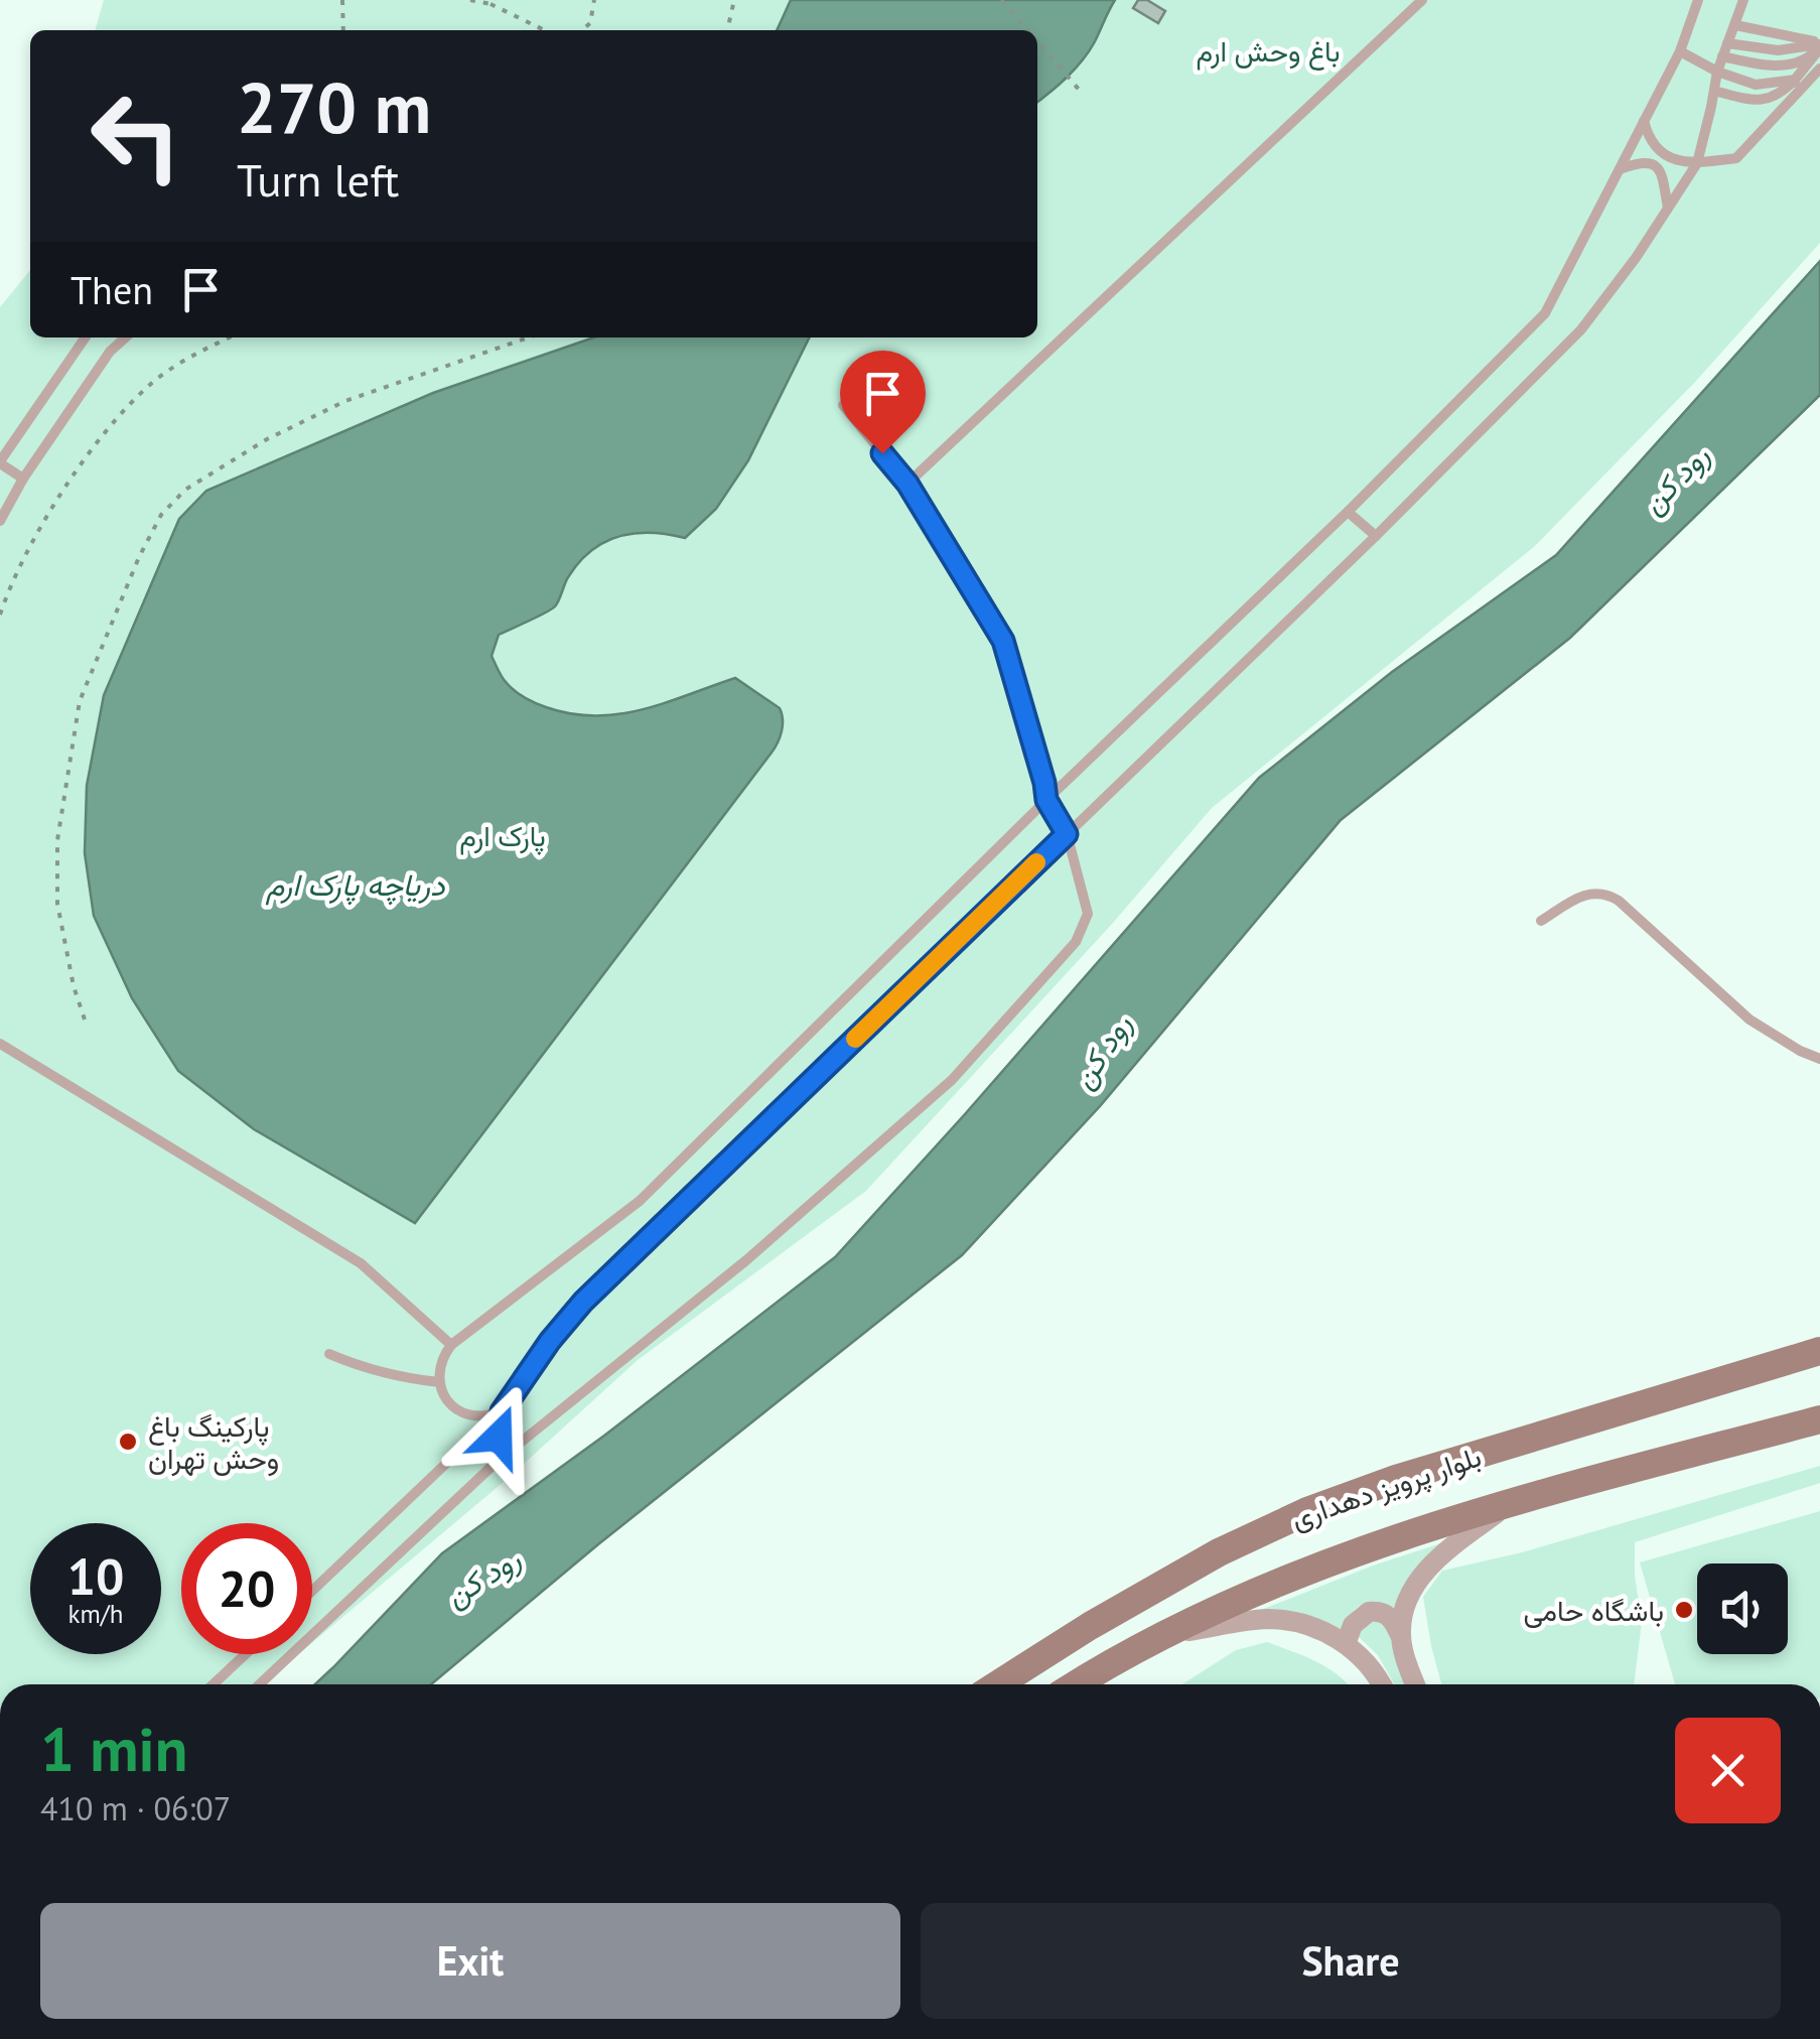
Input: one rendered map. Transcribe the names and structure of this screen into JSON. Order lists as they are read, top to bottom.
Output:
{
  "streets": {
    "main road": ["بلوار پرویز دهداری"]
  },
  "water": ["رود کن", "دریاچه پارک ارم"],
  "parks": ["باغ وحش ارم", "پارک ارم"],
  "places": ["پارکینگ باغ وحش تهران", "باشگاه حامی"],
  "page": {
    "turn": ["270 m", "Turn left"],
    "then": "Then",
    "speed": "10 km/h",
    "limit": "20",
    "heading": ["1 min", "410 m · 06:07"],
    "buttons": ["Exit", "Share"]
  }
}
